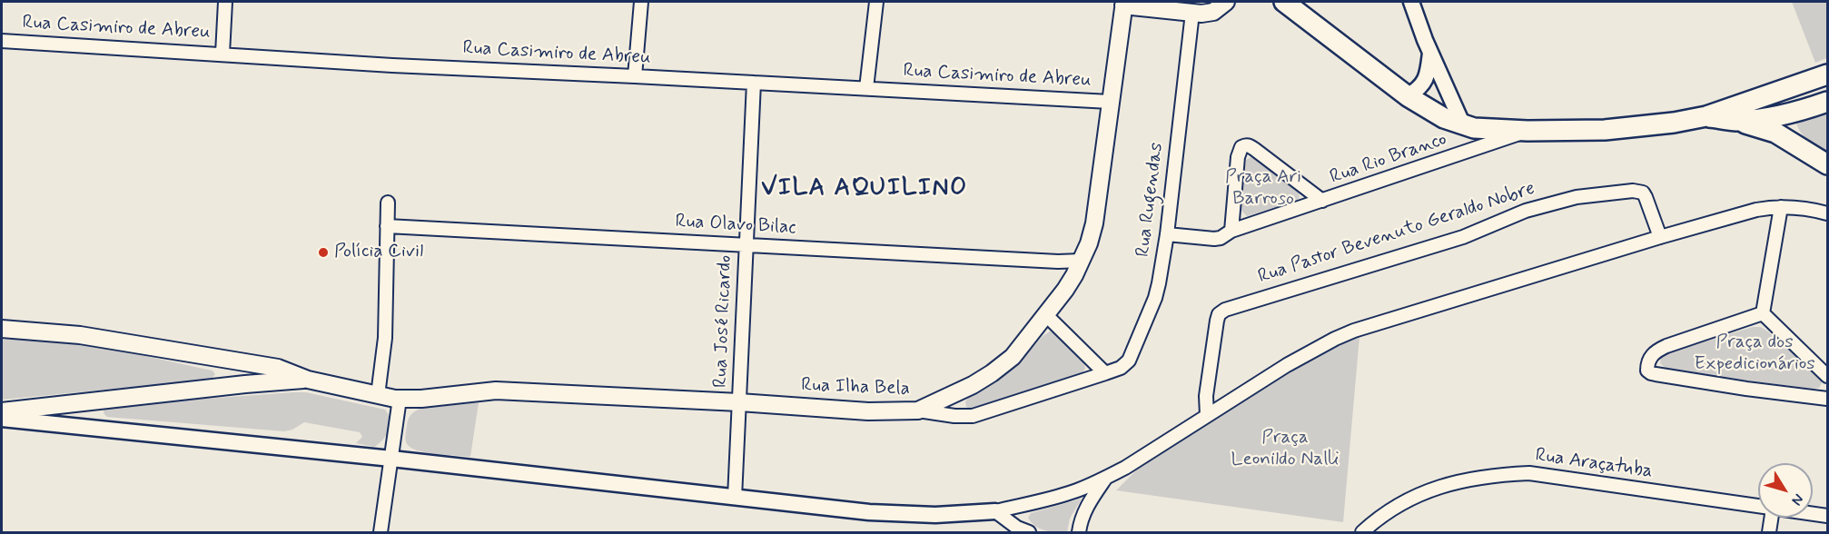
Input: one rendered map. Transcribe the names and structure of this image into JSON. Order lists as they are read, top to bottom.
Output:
{
  "streets": {
    "main road": ["Rua Ilha Bela"],
    "street": [
      "Rua Casimiro de Abreu",
      "Rua Rio Branco",
      "Rua Rugendas",
      "Rua Olavo Bilac",
      "Rua Pastor Bevenuto Geraldo Nobre",
      "Rua José Ricardo",
      "Rua Araçatuba"
    ]
  },
  "crossings": [
    ["Rua Casimiro de Abreu", "Rua José Ricardo"],
    ["Rua Casimiro de Abreu", "Rua Ilha Bela"],
    ["Rua Rio Branco", "Rua Rugendas"],
    ["Rua Rugendas", "Rua Ilha Bela"],
    ["Rua Olavo Bilac", "Rua José Ricardo"],
    ["Rua Olavo Bilac", "Rua Ilha Bela"],
    ["Rua José Ricardo", "Rua Ilha Bela"]
  ],
  "districts": ["VILA AQUILINO"],
  "parks": ["Praça Ari Barroso", "Praça dos Expedicionários", "Praça Leonildo Nalli"],
  "places": ["Polícia Civil"],
  "north": "bottom right"
}
